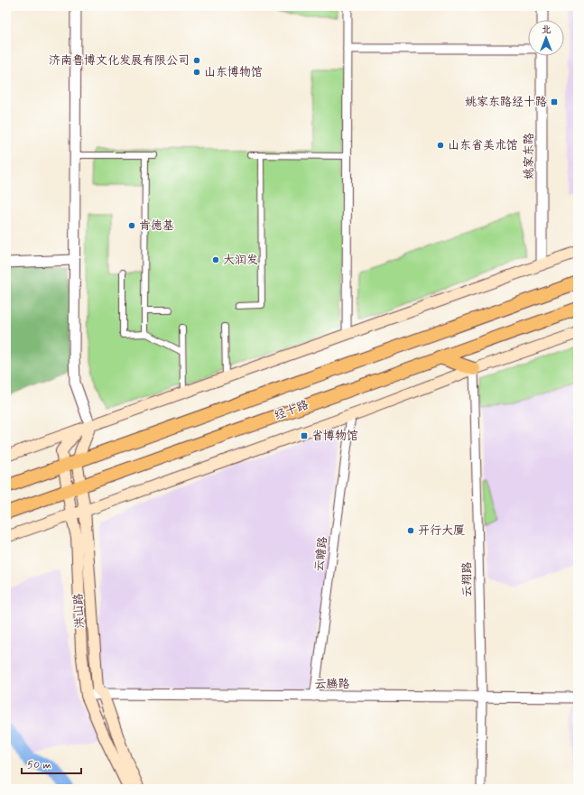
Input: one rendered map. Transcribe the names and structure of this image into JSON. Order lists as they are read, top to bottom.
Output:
{
  "streets": {
    "highway": ["经十路"],
    "main road": ["洪山路"],
    "street": [
      "姚家东路",
      "云瞻路",
      "云翔路",
      "云腾路"
    ]
  },
  "crossings": [
    ["经十路", "洪山路"],
    ["云瞻路", "云腾路"],
    ["云翔路", "云腾路"],
    ["洪山路", "云腾路"]
  ],
  "places": {
    "other": [
      "济南鲁博文化发展有限公司",
      "山东博物馆",
      "山东省美术馆",
      "肯德基",
      "大润发",
      "开行大厦"
    ],
    "transit": ["姚家东路经十路", "省博物馆"]
  },
  "scale_bar": "50 m",
  "north": "top"
}
